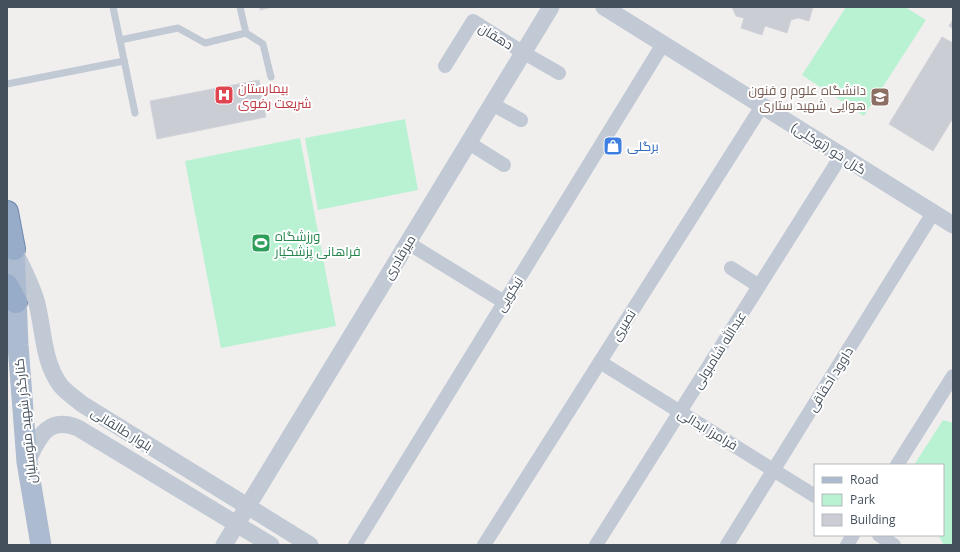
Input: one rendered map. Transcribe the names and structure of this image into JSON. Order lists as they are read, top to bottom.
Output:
{
  "streets": {
    "main road": ["کنارگذر شهید متوسلیان"],
    "street": [
      "دهقان",
      "گزل خو (توکلی)",
      "میرقادری",
      "نیکویی",
      "نصیری",
      "عبدالله شامبولی",
      "داوود احقاقی",
      "بلوار طالقانی",
      "فرامرز ابدالی"
    ]
  },
  "crossings": [
    ["دهقان", "میرقادری"],
    ["گزل خو (توکلی)", "نیکویی"],
    ["گزل خو (توکلی)", "نصیری"],
    ["گزل خو (توکلی)", "عبدالله شامبولی"],
    ["گزل خو (توکلی)", "داوود احقاقی"],
    ["میرقادری", "بلوار طالقانی"],
    ["نصیری", "فرامرز ابدالی"],
    ["عبدالله شامبولی", "فرامرز ابدالی"],
    ["داوود احقاقی", "فرامرز ابدالی"],
    ["کنارگذر شهید متوسلیان", "بلوار طالقانی"]
  ],
  "places": {
    "hospital": ["بیمارستان شریعت رضوی"],
    "school or university": ["دانشگاه علوم و فنون هوایی شهید ستاری"],
    "shop": ["برگلی"],
    "sports": ["ورزشگاه فراهانی پزشکیار"]
  },
  "legend": ["Road", "Park", "Building"]
}
